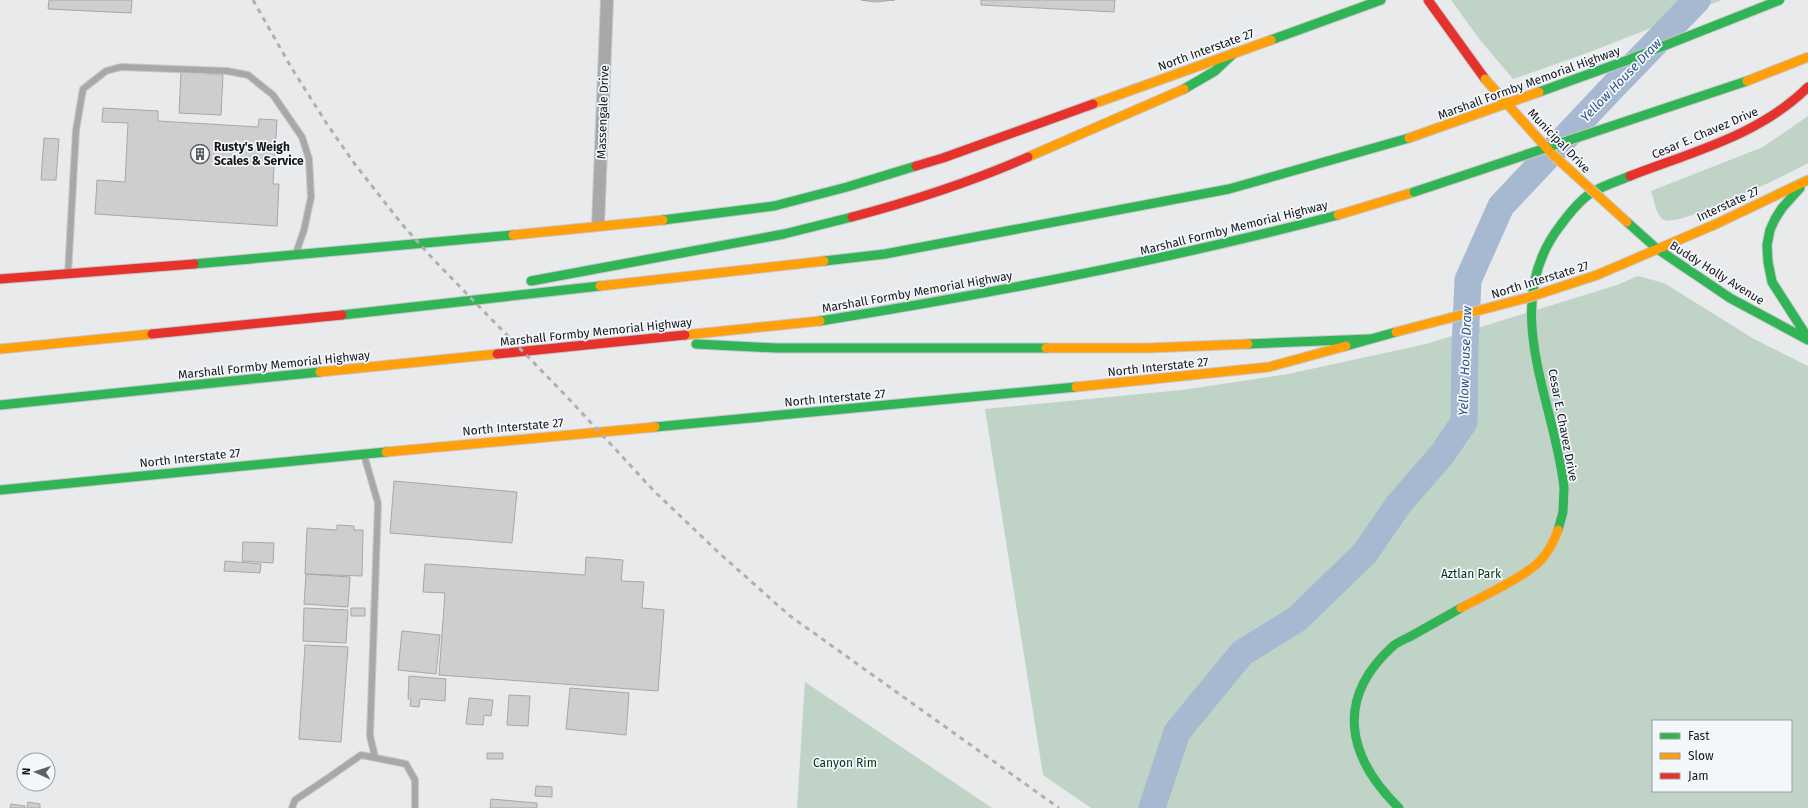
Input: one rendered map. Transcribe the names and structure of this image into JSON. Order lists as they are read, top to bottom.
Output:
{
  "streets": {
    "main road": [
      "North Interstate 27",
      "Marshall Formby Memorial Highway",
      "Cesar E. Chavez Drive",
      "Municipal Drive",
      "Interstate 27",
      "Buddy Holly Avenue"
    ],
    "street": ["Massengale Drive"]
  },
  "crossings": [
    ["North Interstate 27", "Massengale Drive"],
    ["North Interstate 27", "Municipal Drive"],
    ["North Interstate 27", "Interstate 27"],
    ["North Interstate 27", "Buddy Holly Avenue"],
    ["Municipal Drive", "Interstate 27"],
    ["Municipal Drive", "Buddy Holly Avenue"],
    ["Interstate 27", "Buddy Holly Avenue"]
  ],
  "water": ["Yellow House Draw"],
  "parks": ["Aztlan Park", "Canyon Rim"],
  "places": {
    "building": ["Rusty's Weigh Scales & Service"]
  },
  "legend": ["Fast", "Slow", "Jam"],
  "north": "left"
}
